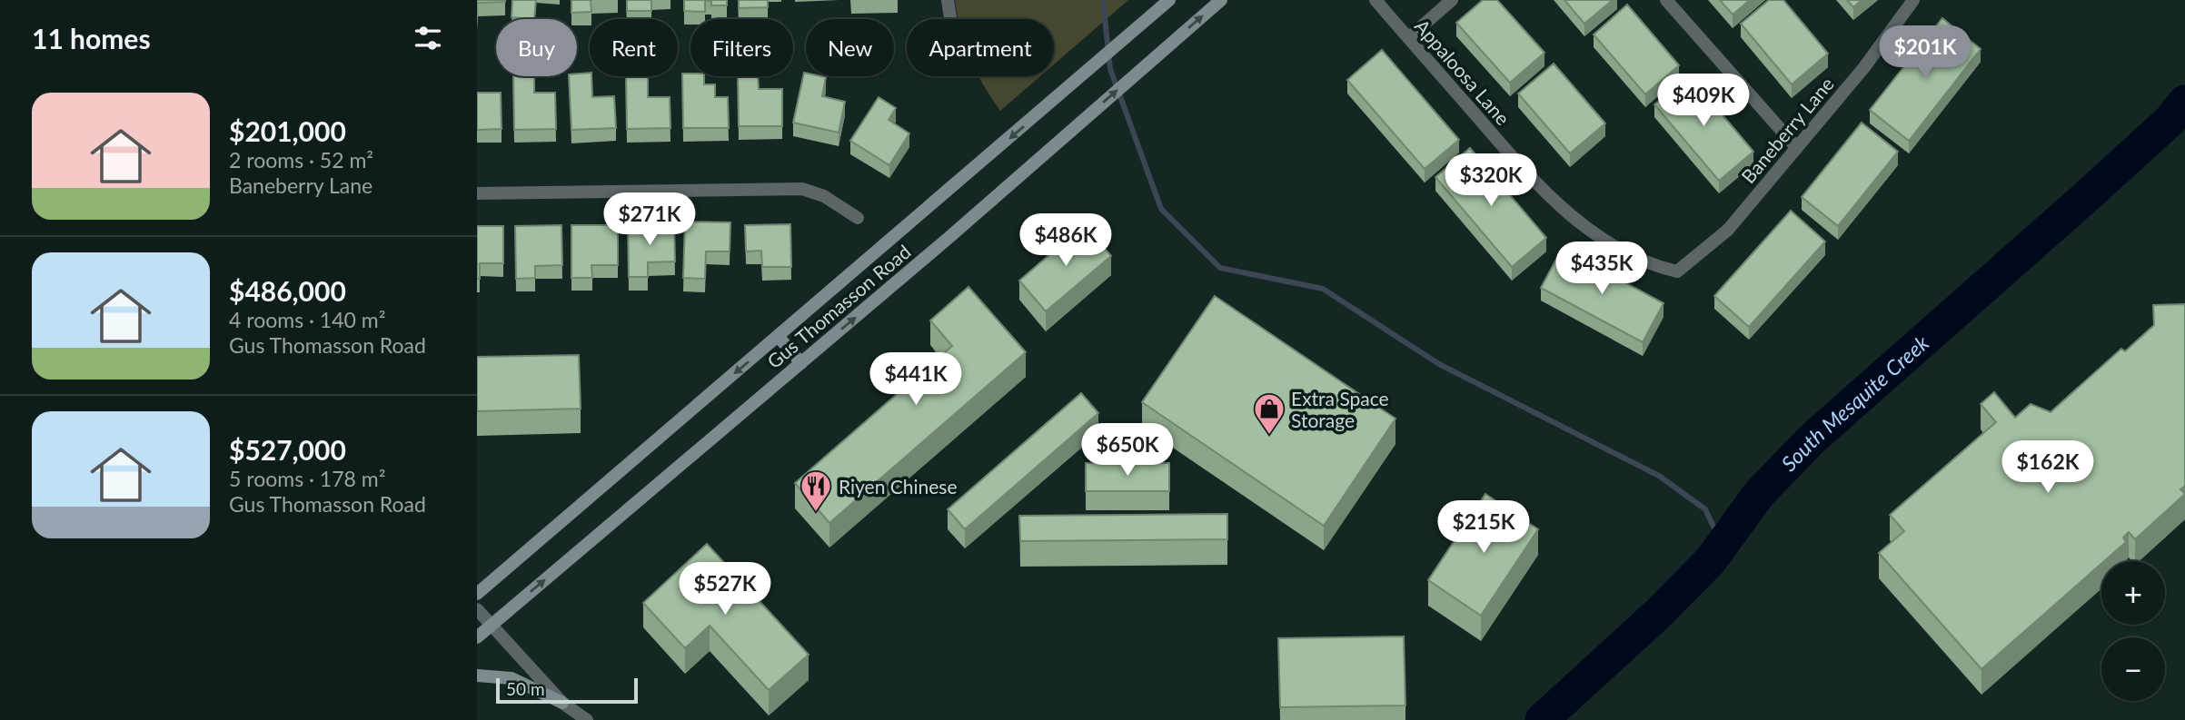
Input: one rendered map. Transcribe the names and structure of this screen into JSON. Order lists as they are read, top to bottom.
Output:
{
  "streets": {
    "main road": ["Gus Thomasson Road"],
    "street": ["Appaloosa Lane", "Baneberry Lane"]
  },
  "crossings": [
    ["Appaloosa Lane", "Baneberry Lane"]
  ],
  "water": ["South Mesquite Creek"],
  "places": {
    "shop": ["Extra Space Storage"],
    "restaurant": ["Riyen Chinese"]
  },
  "scale_bar": "50 m",
  "page": {
    "heading": "11 homes",
    "chip": [
      "Buy",
      "Rent",
      "Filters",
      "New",
      "Apartment"
    ],
    "price": [
      "$201K",
      "$409K",
      "$320K",
      "$271K",
      "$486K",
      "$435K",
      "$441K",
      "$650K",
      "$162K",
      "$215K",
      "$527K"
    ],
    "list": [
      {
        "name": "$201,000",
        "note": "2 rooms · 52 m² · Baneberry Lane"
      },
      {
        "name": "$486,000",
        "note": "4 rooms · 140 m² · Gus Thomasson Road"
      },
      {
        "name": "$527,000",
        "note": "5 rooms · 178 m² · Gus Thomasson Road"
      }
    ],
    "map_buttons": ["+", "−"],
    "scale": "50 m"
  }
}
